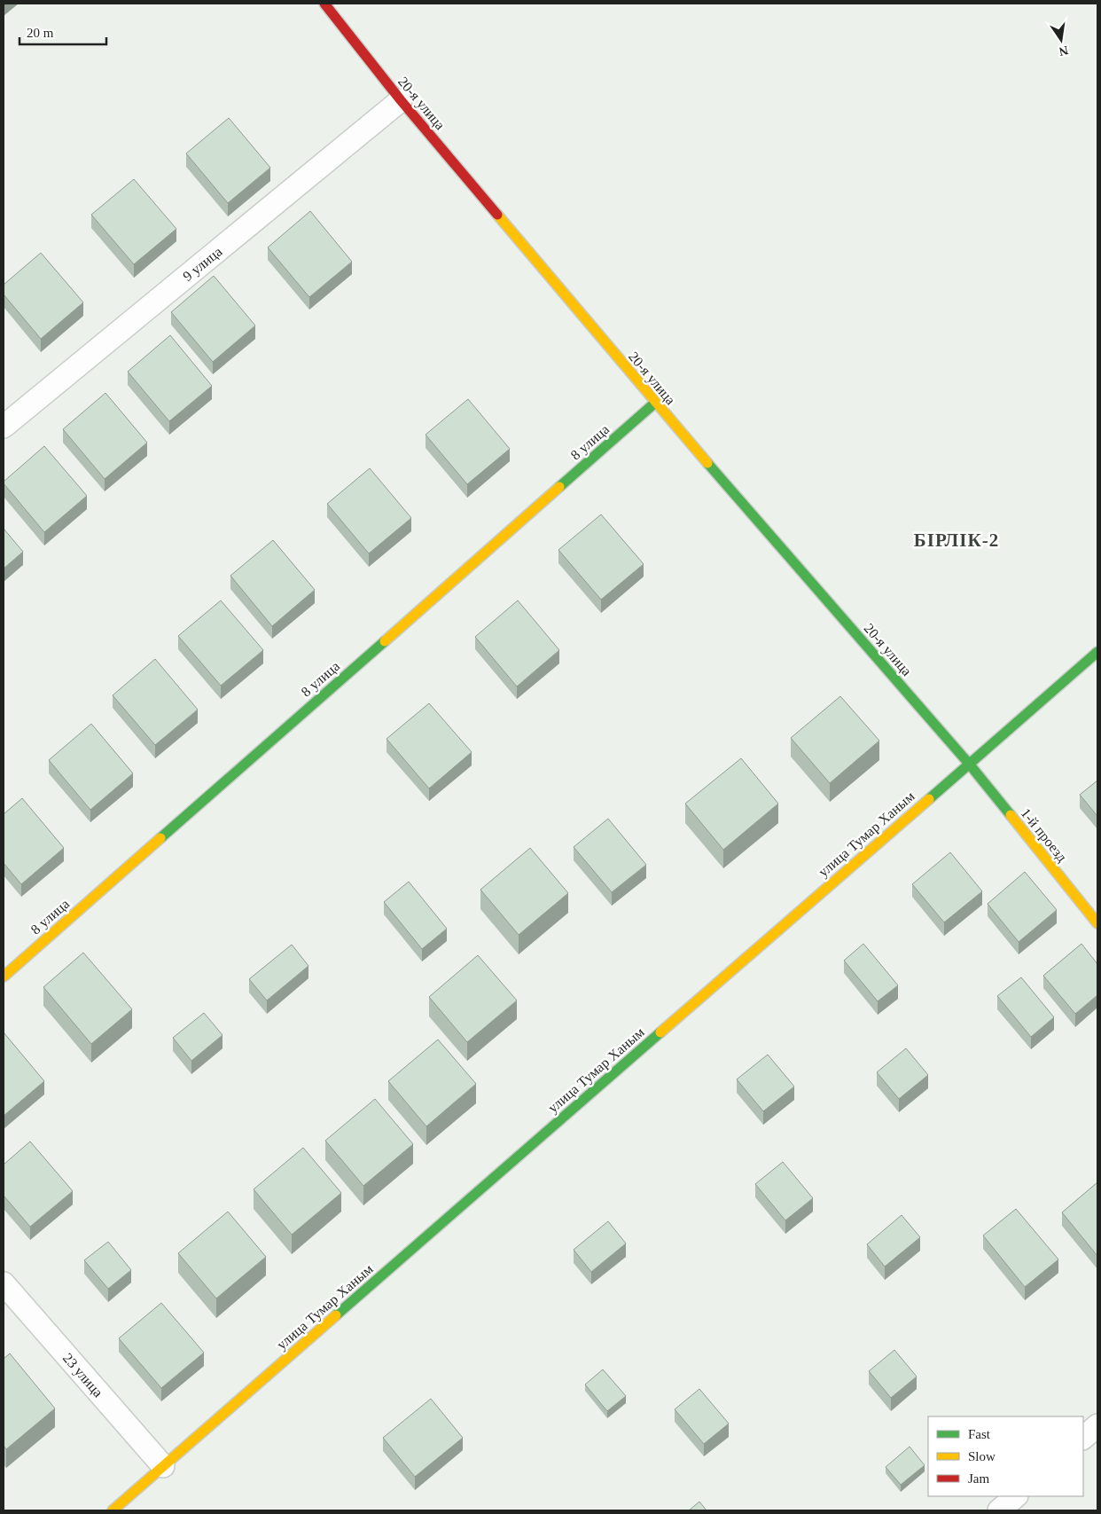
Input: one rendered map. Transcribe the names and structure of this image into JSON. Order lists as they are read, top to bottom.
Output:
{
  "streets": {
    "street": [
      "20-я улица",
      "9 улица",
      "8 улица",
      "улица Тумар Ханым",
      "1-й проезд",
      "23 улица"
    ]
  },
  "crossings": [
    ["20-я улица", "9 улица"],
    ["20-я улица", "8 улица"],
    ["20-я улица", "улица Тумар Ханым"],
    ["20-я улица", "1-й проезд"],
    ["улица Тумар Ханым", "1-й проезд"],
    ["улица Тумар Ханым", "23 улица"]
  ],
  "districts": ["БІРЛІК-2"],
  "legend": ["Fast", "Slow", "Jam"],
  "scale_bar": "20 m",
  "north": "bottom"
}
